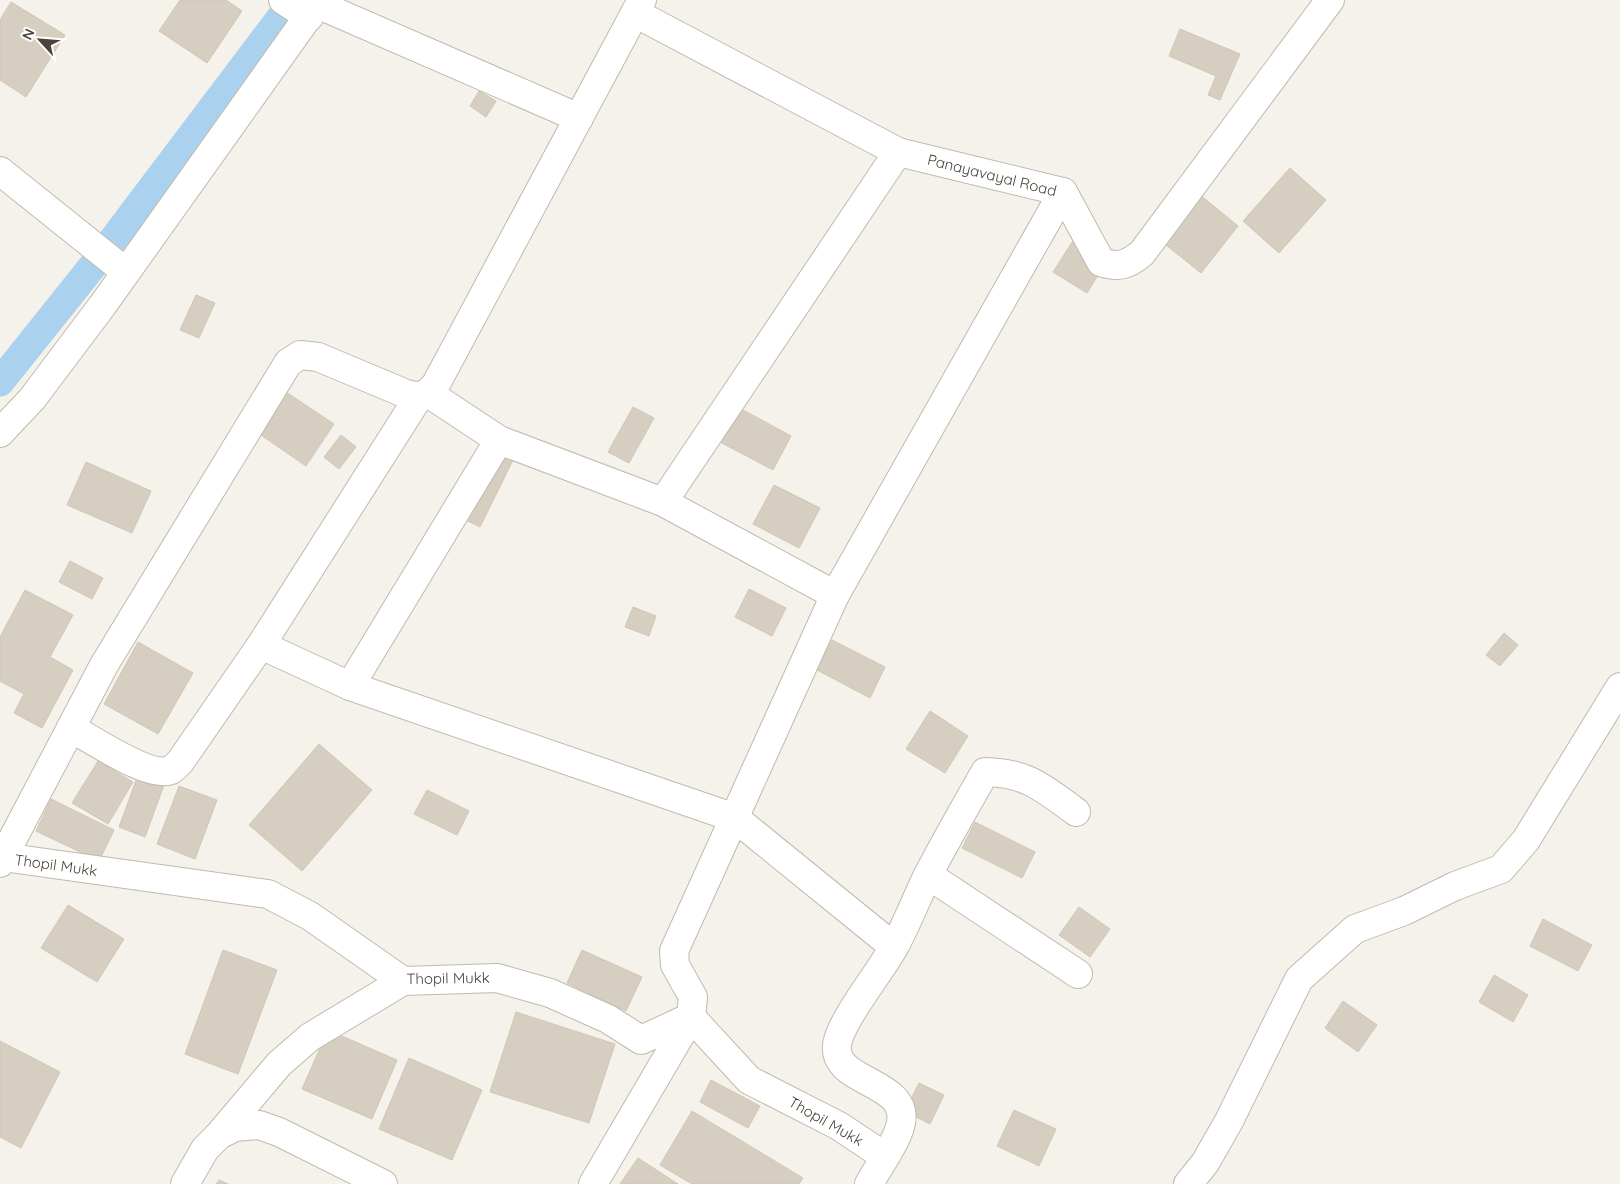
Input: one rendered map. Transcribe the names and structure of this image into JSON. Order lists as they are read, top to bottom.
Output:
{
  "streets": {
    "street": ["Panayavayal Road", "Thopil Mukk"]
  },
  "north": "top left"
}
